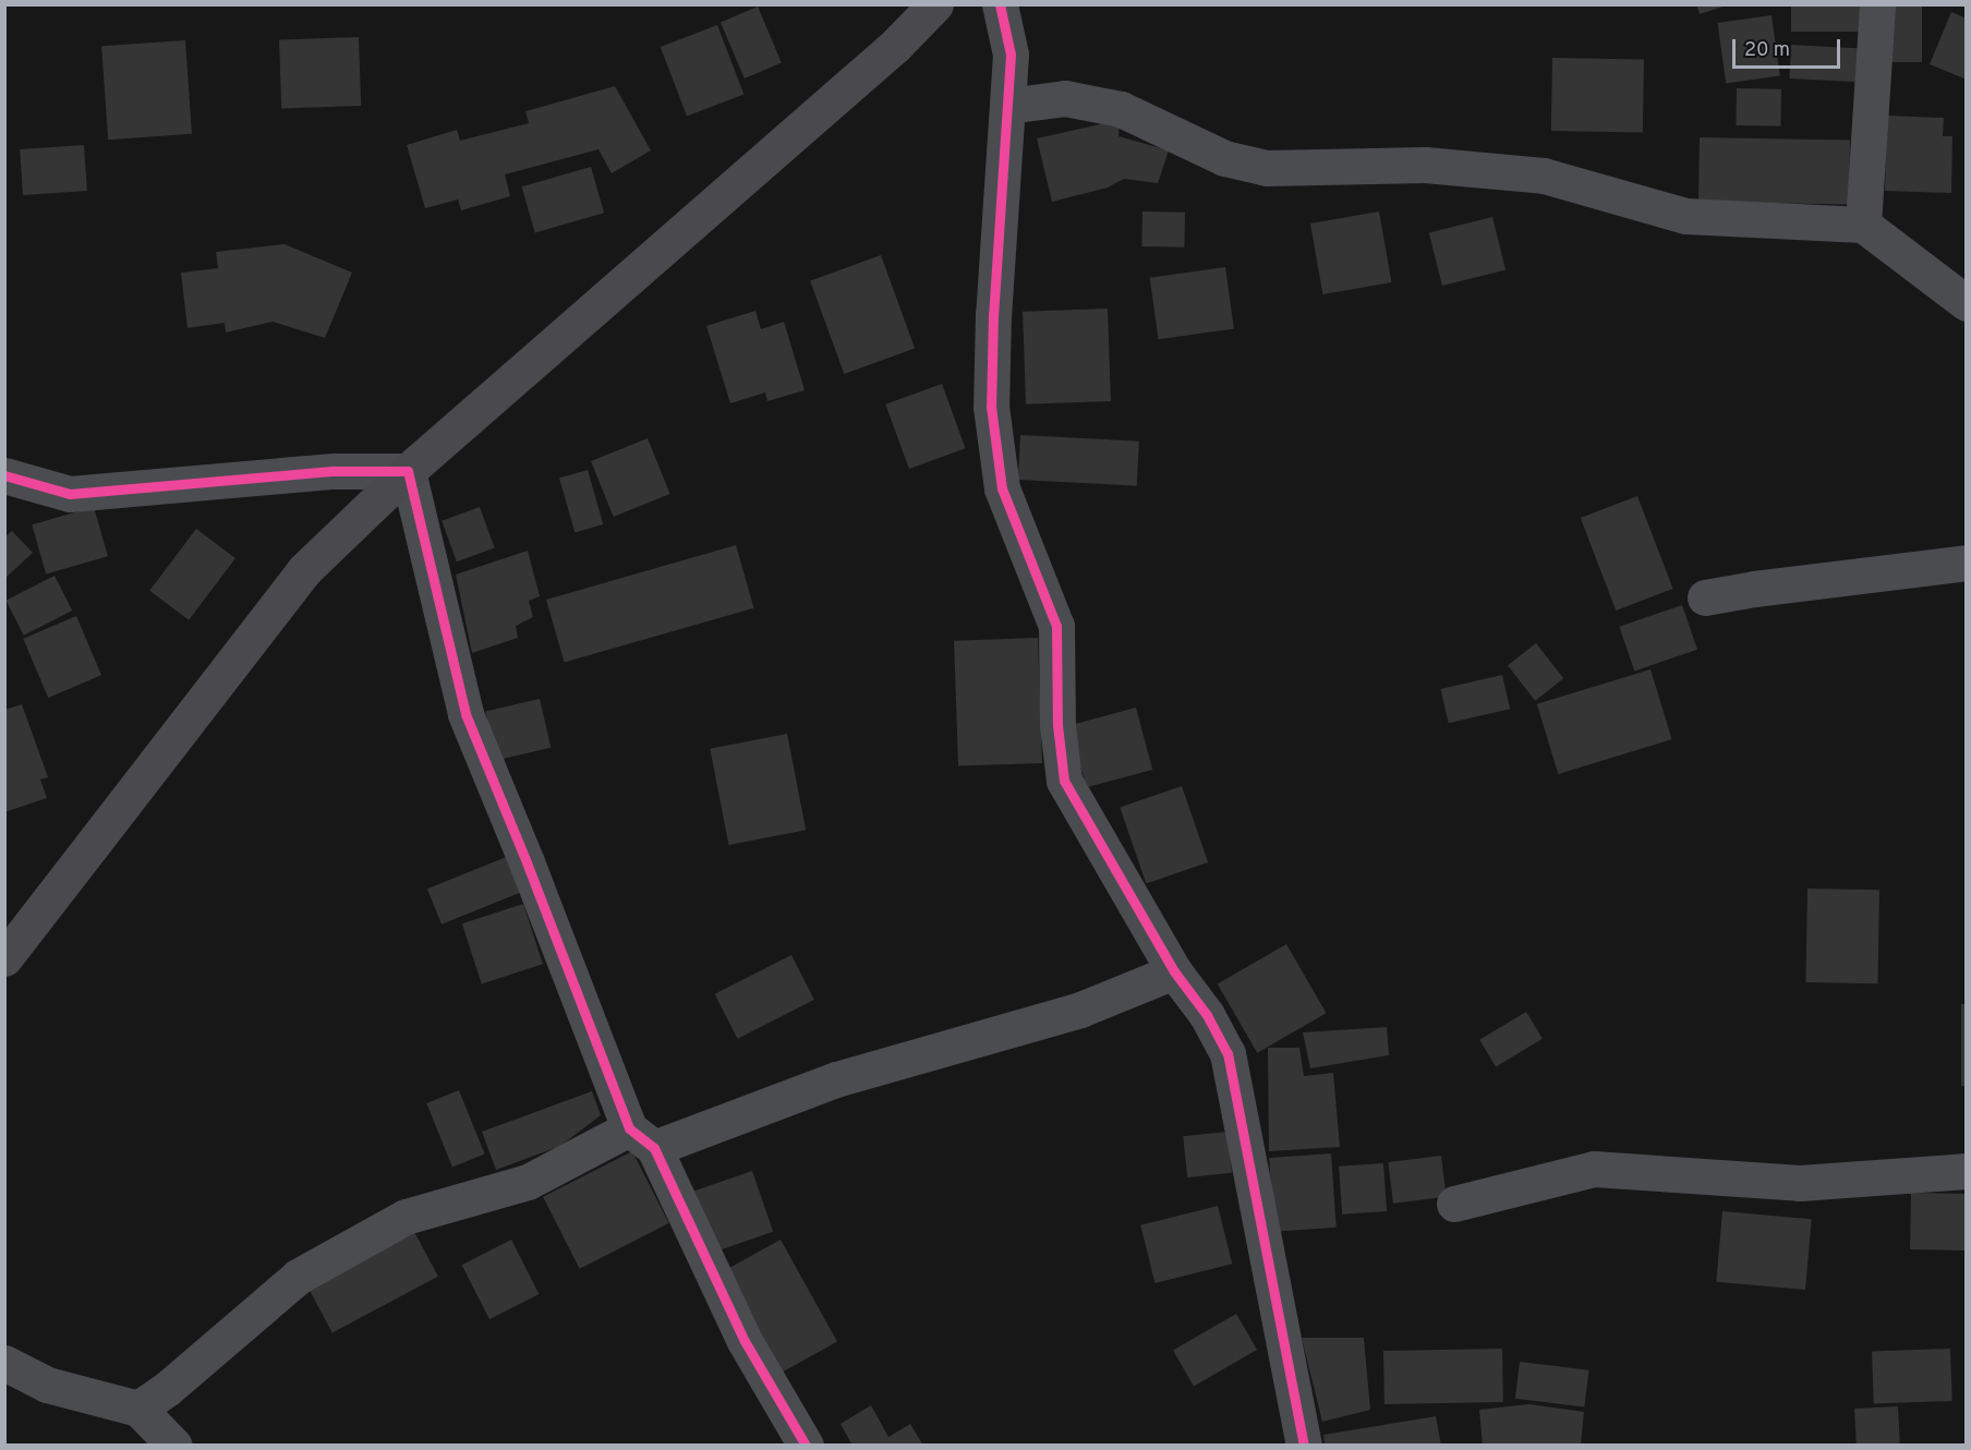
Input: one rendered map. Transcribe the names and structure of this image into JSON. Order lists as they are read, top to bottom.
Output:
{
  "scale_bar": "20 m"
}
